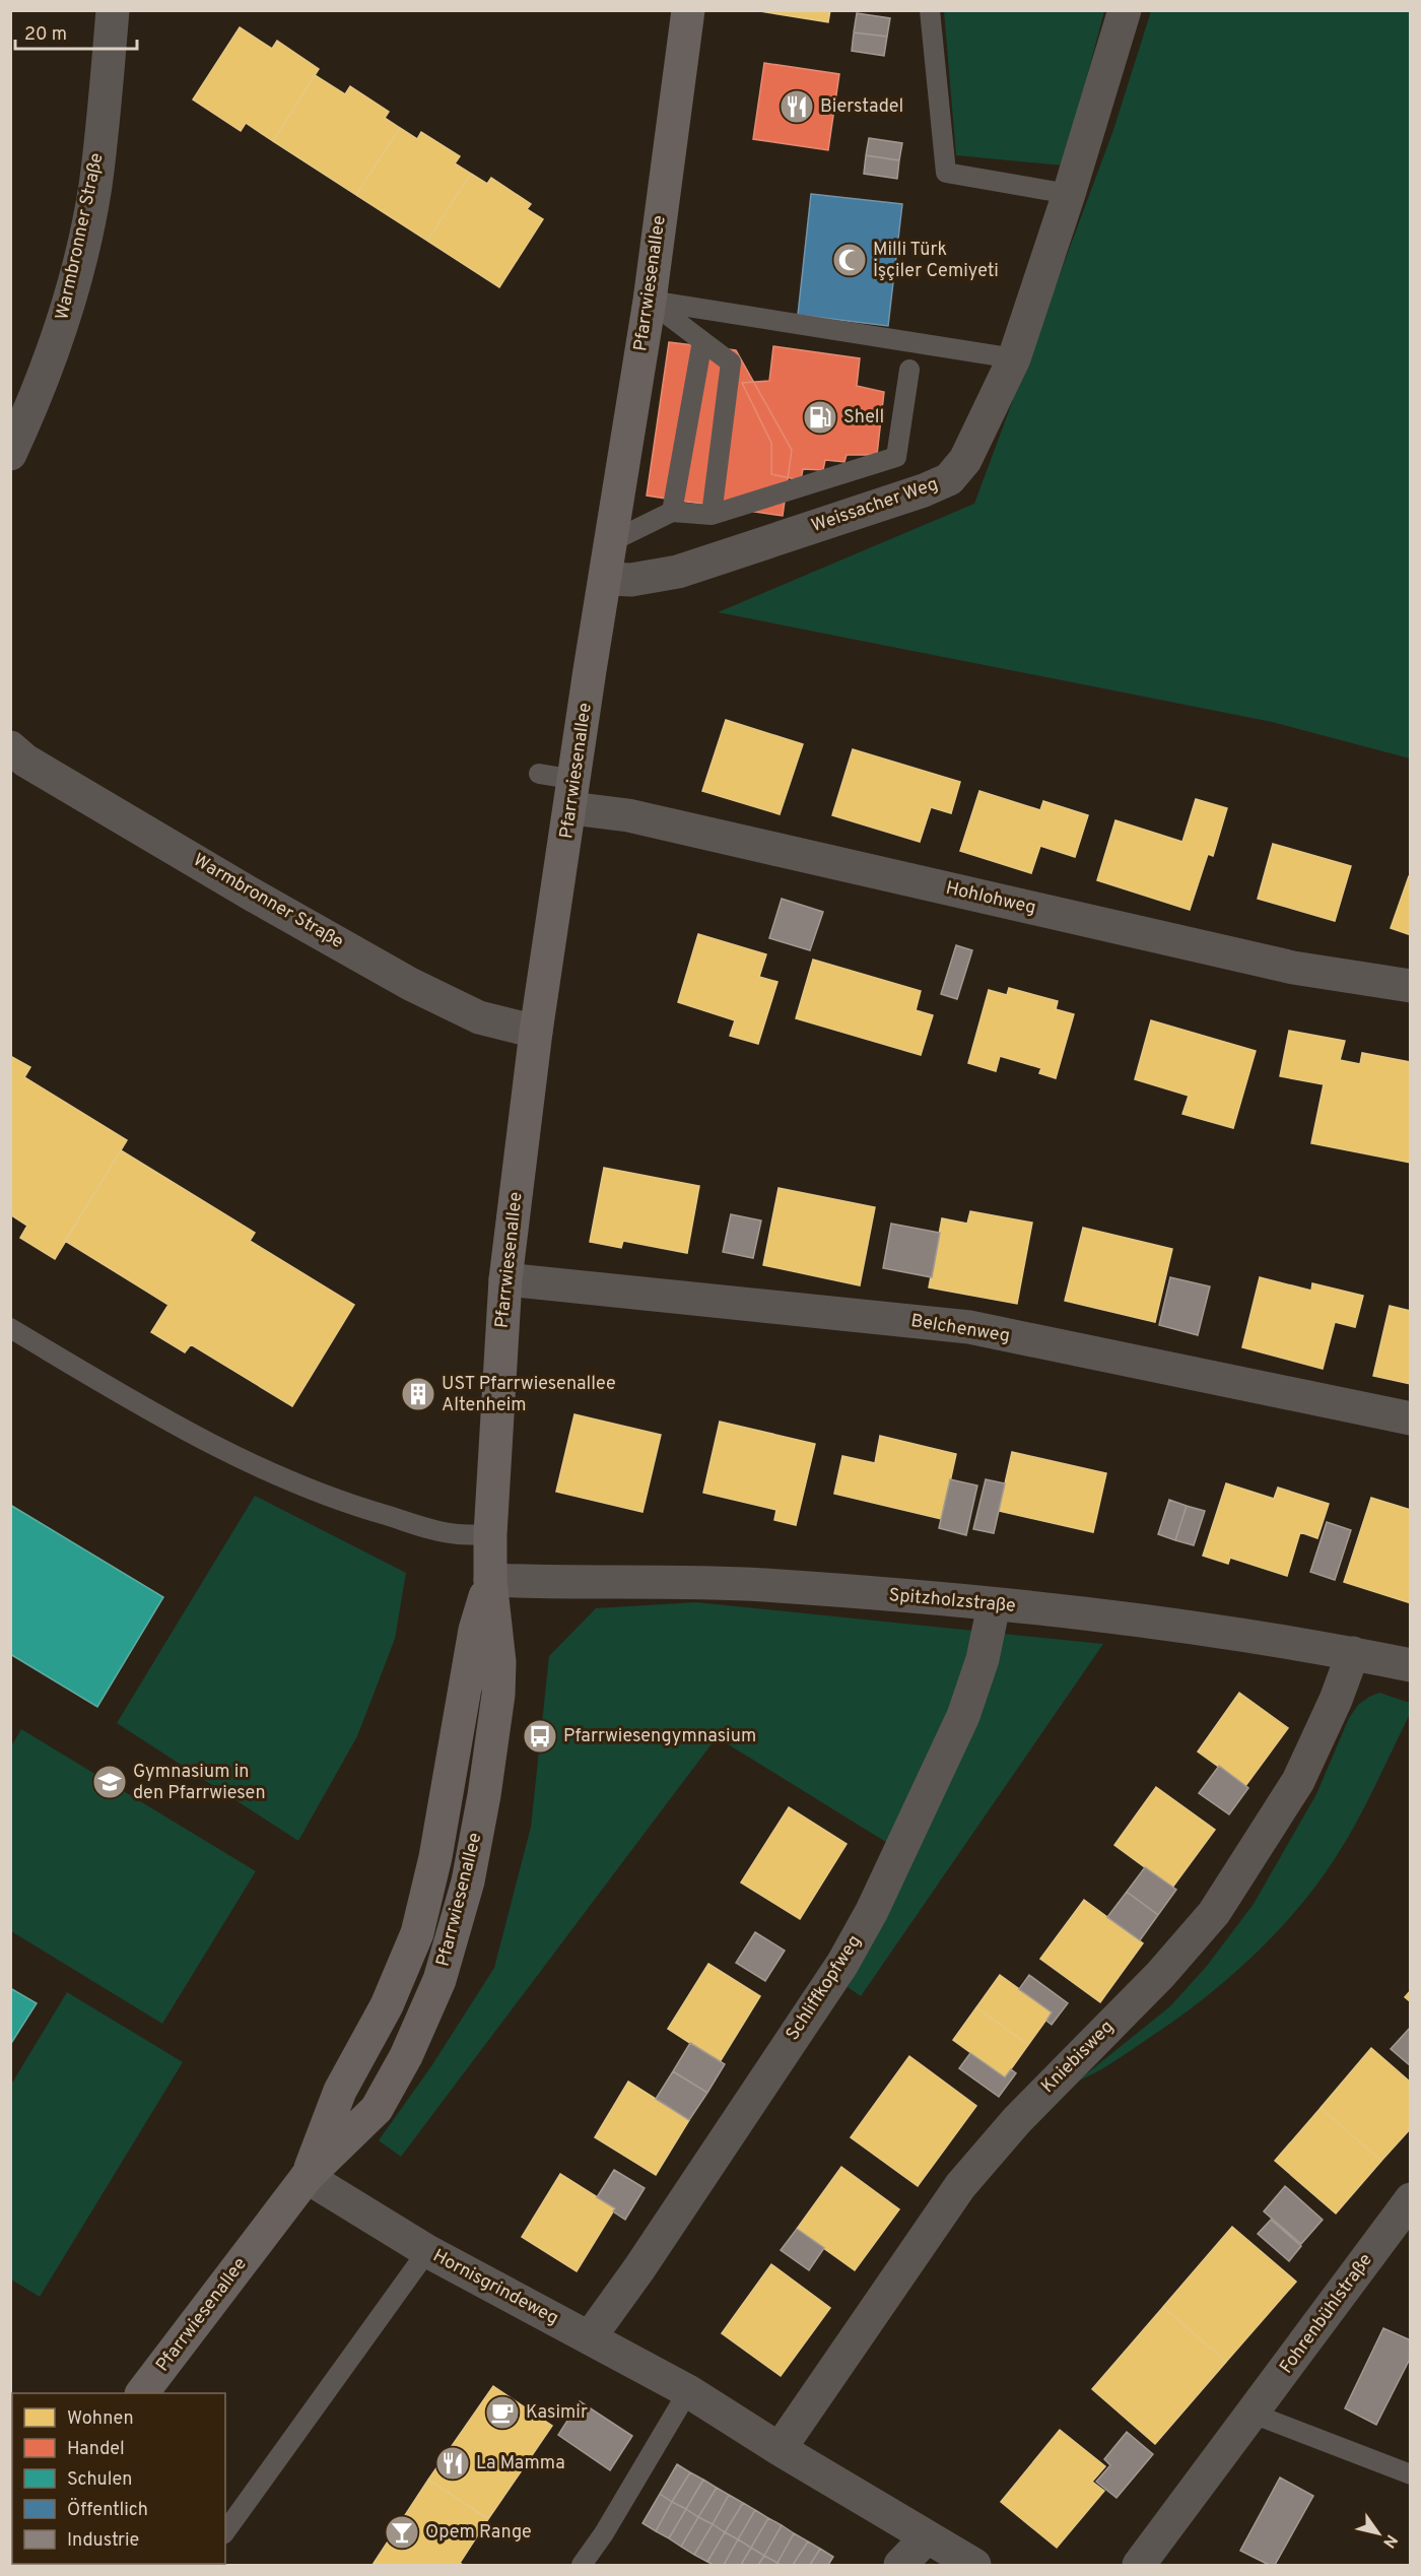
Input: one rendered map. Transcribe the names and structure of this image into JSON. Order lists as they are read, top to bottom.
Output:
{
  "streets": {
    "main road": ["Pfarrwiesenallee"],
    "street": [
      "Warmbronner Straße",
      "Weissacher Weg",
      "Hohlohweg",
      "Belchenweg",
      "Spitzholzstraße",
      "Schliffkopfweg",
      "Kniebisweg",
      "Hornisgrindeweg",
      "Fohrenbühlstraße"
    ]
  },
  "crossings": [
    ["Warmbronner Straße", "Pfarrwiesenallee"],
    ["Pfarrwiesenallee", "Weissacher Weg"],
    ["Pfarrwiesenallee", "Hohlohweg"],
    ["Pfarrwiesenallee", "Belchenweg"],
    ["Pfarrwiesenallee", "Spitzholzstraße"],
    ["Pfarrwiesenallee", "Hornisgrindeweg"],
    ["Spitzholzstraße", "Schliffkopfweg"],
    ["Spitzholzstraße", "Kniebisweg"],
    ["Schliffkopfweg", "Hornisgrindeweg"],
    ["Kniebisweg", "Hornisgrindeweg"]
  ],
  "places": {
    "restaurant": ["Bierstadel", "La Mamma"],
    "mosque": ["Milli Türk İşçiler Cemiyeti"],
    "fuel station": ["Shell"],
    "building": ["UST Pfarrwiesenallee Altenheim"],
    "bus stop": ["Pfarrwiesengymnasium"],
    "school or university": ["Gymnasium in den Pfarrwiesen"],
    "cafe": ["Kasimir"],
    "bar": ["Opem Range"]
  },
  "legend": [
    "Wohnen",
    "Handel",
    "Schulen",
    "Öffentlich",
    "Industrie"
  ],
  "scale_bar": "20 m",
  "north": "bottom right"
}
